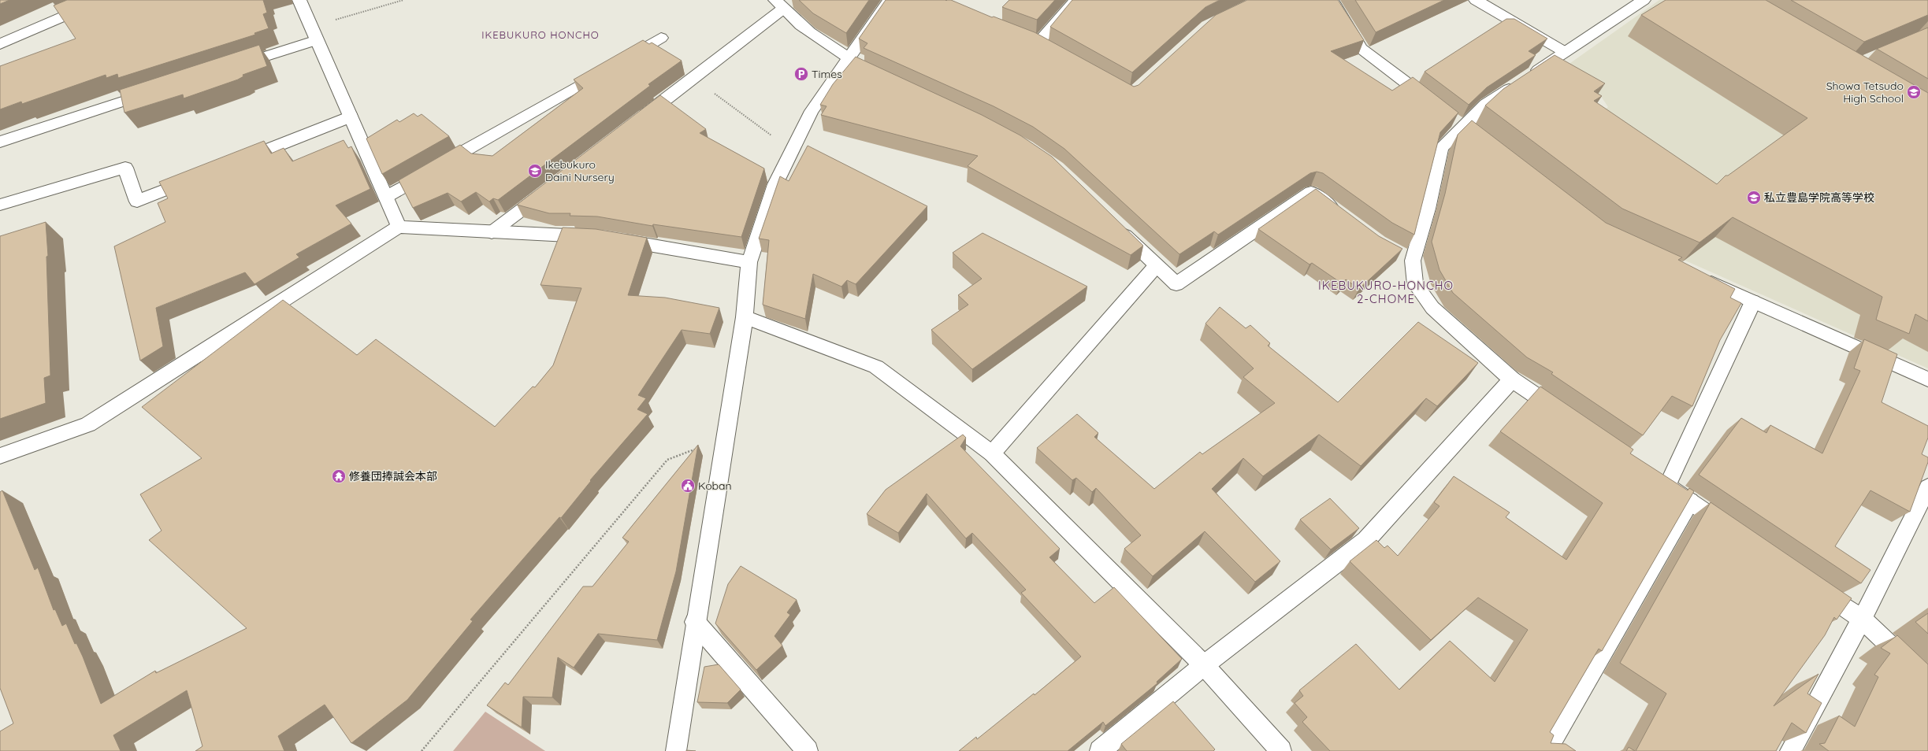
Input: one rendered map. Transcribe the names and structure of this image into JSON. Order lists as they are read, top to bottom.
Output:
{
  "districts": ["IKEBUKURO HONCHO", "IKEBUKURO-HONCHO 2-CHOME"],
  "places": {
    "parking": ["Times"],
    "school or university": ["Showa Tetsudo High School", "Ikebukuro Daini Nursery", "私立豊島学院高等学校"],
    "temple": ["修養団捧誠会本部"],
    "public building": ["Koban"]
  }
}
